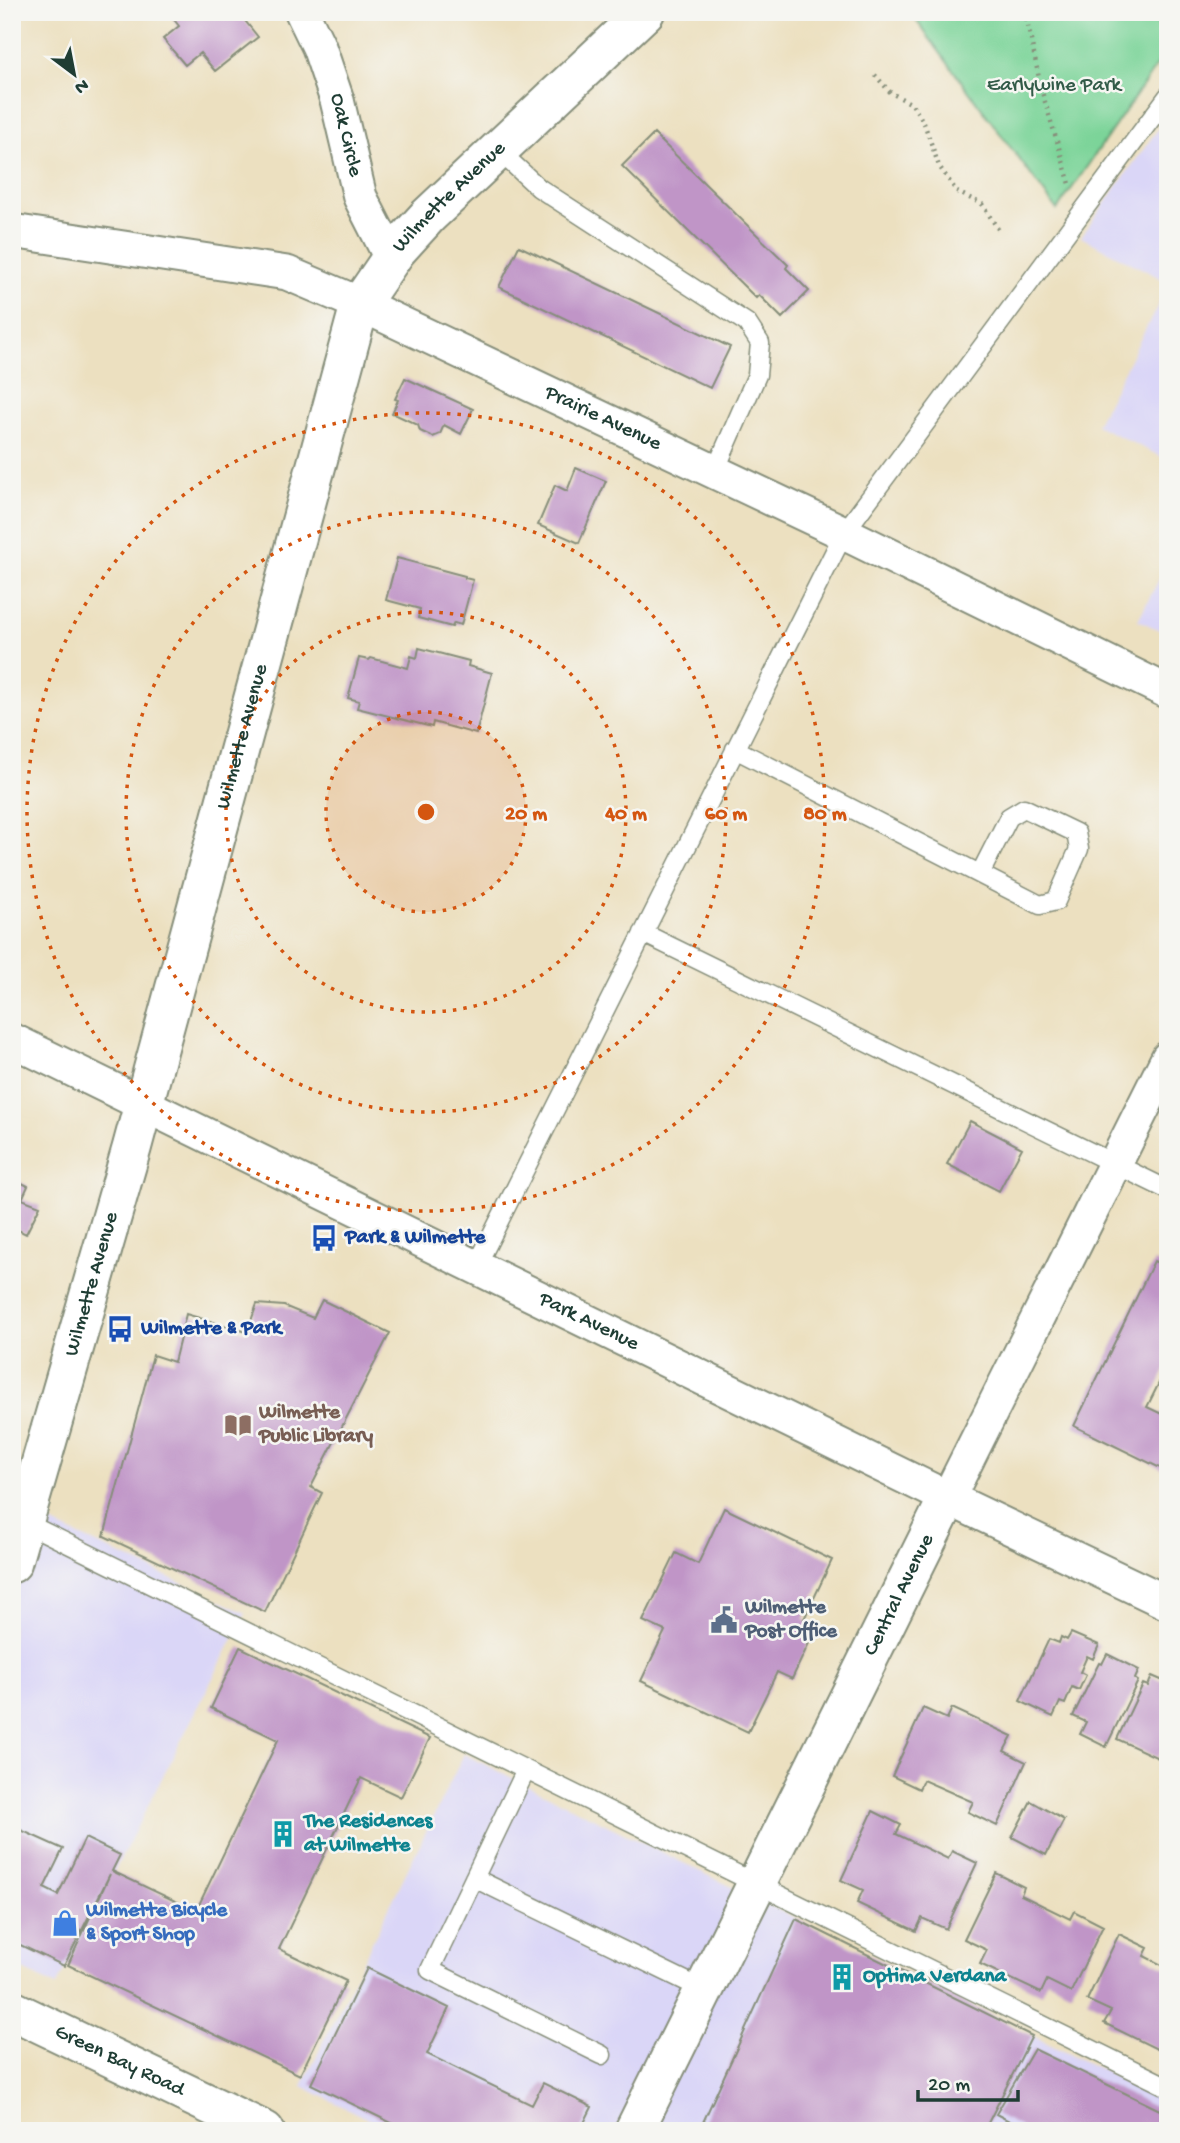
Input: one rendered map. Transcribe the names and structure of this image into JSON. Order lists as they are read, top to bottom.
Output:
{
  "streets": {
    "street": [
      "Oak Circle",
      "Wilmette Avenue",
      "Prairie Avenue",
      "Park Avenue",
      "Central Avenue",
      "Green Bay Road"
    ]
  },
  "crossings": [
    ["Oak Circle", "Wilmette Avenue"],
    ["Wilmette Avenue", "Prairie Avenue"],
    ["Wilmette Avenue", "Park Avenue"],
    ["Park Avenue", "Central Avenue"]
  ],
  "parks": ["Earlywine Park"],
  "places": {
    "bus stop": ["Park & Wilmette", "Wilmette & Park"],
    "library": ["Wilmette Public Library"],
    "public building": ["Wilmette Post Office"],
    "building": ["The Residences at Wilmette", "Optima Verdana"],
    "shop": ["Wilmette Bicycle & Sport Shop"]
  },
  "scale_bar": "20 m",
  "north": "bottom right",
  "rings": [
    "20 m",
    "40 m",
    "60 m",
    "80 m"
  ]
}
